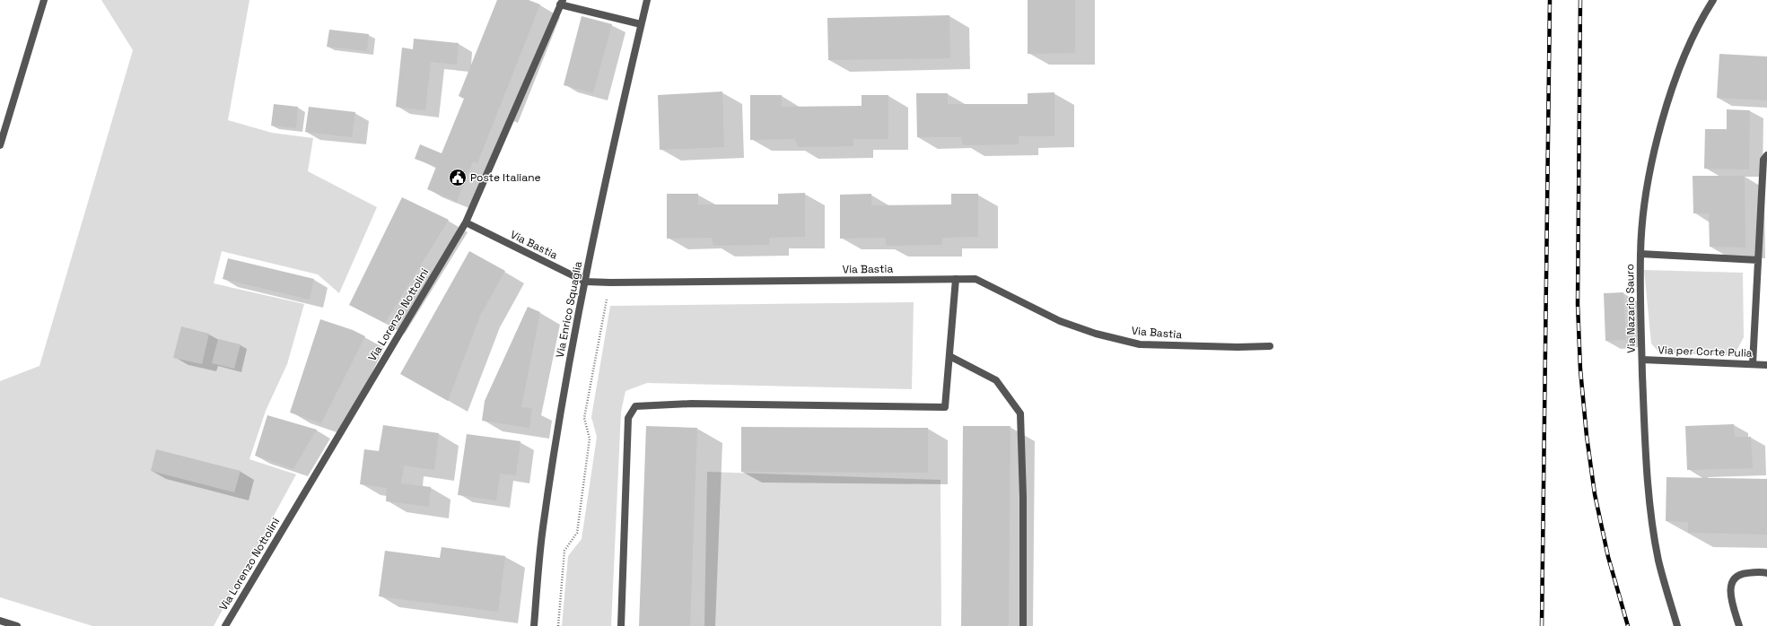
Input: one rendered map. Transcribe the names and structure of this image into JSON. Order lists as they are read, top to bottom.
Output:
{
  "streets": {
    "street": [
      "Via Bastia",
      "Via Nazario Sauro",
      "Via Enrico Squaglia",
      "Via Lorenzo Nottolini",
      "Via per Corte Pulia"
    ]
  },
  "crossings": [
    ["Via Bastia", "Via Enrico Squaglia"],
    ["Via Bastia", "Via Lorenzo Nottolini"],
    ["Via Nazario Sauro", "Via per Corte Pulia"]
  ],
  "places": {
    "public building": ["Poste Italiane"]
  }
}
